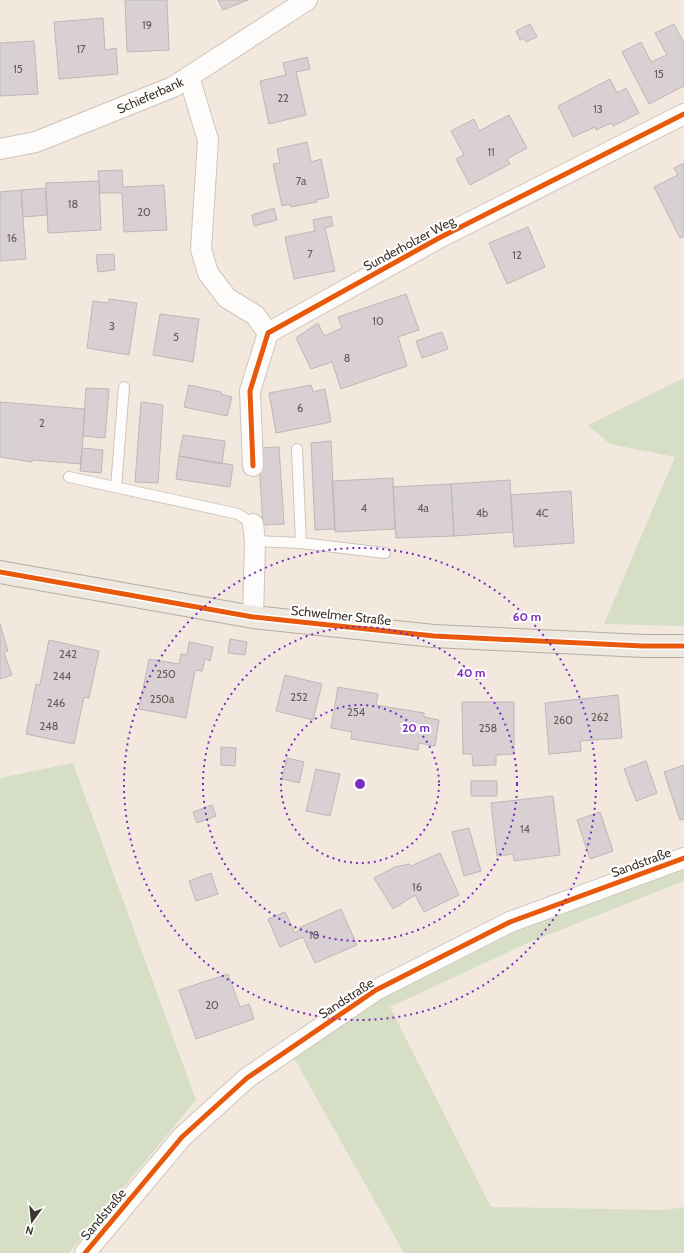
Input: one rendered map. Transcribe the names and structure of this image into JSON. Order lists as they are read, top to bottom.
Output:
{
  "streets": {
    "main road": ["Schwelmer Straße"],
    "street": ["Schieferbank", "Sunderholzer Weg", "Sandstraße"]
  },
  "house_numbers": [
    "19",
    "17",
    "15",
    "15",
    "22",
    "13",
    "11",
    "7a",
    "18",
    "20",
    "16",
    "7",
    "12",
    "10",
    "3",
    "5",
    "8",
    "6",
    "2",
    "4",
    "4a",
    "4b",
    "4C",
    "242",
    "250",
    "244",
    "252",
    "250a",
    "246",
    "254",
    "262",
    "260",
    "248",
    "258",
    "14",
    "16",
    "18",
    "20"
  ],
  "north": "bottom",
  "rings": ["60 m", "40 m", "20 m"]
}
